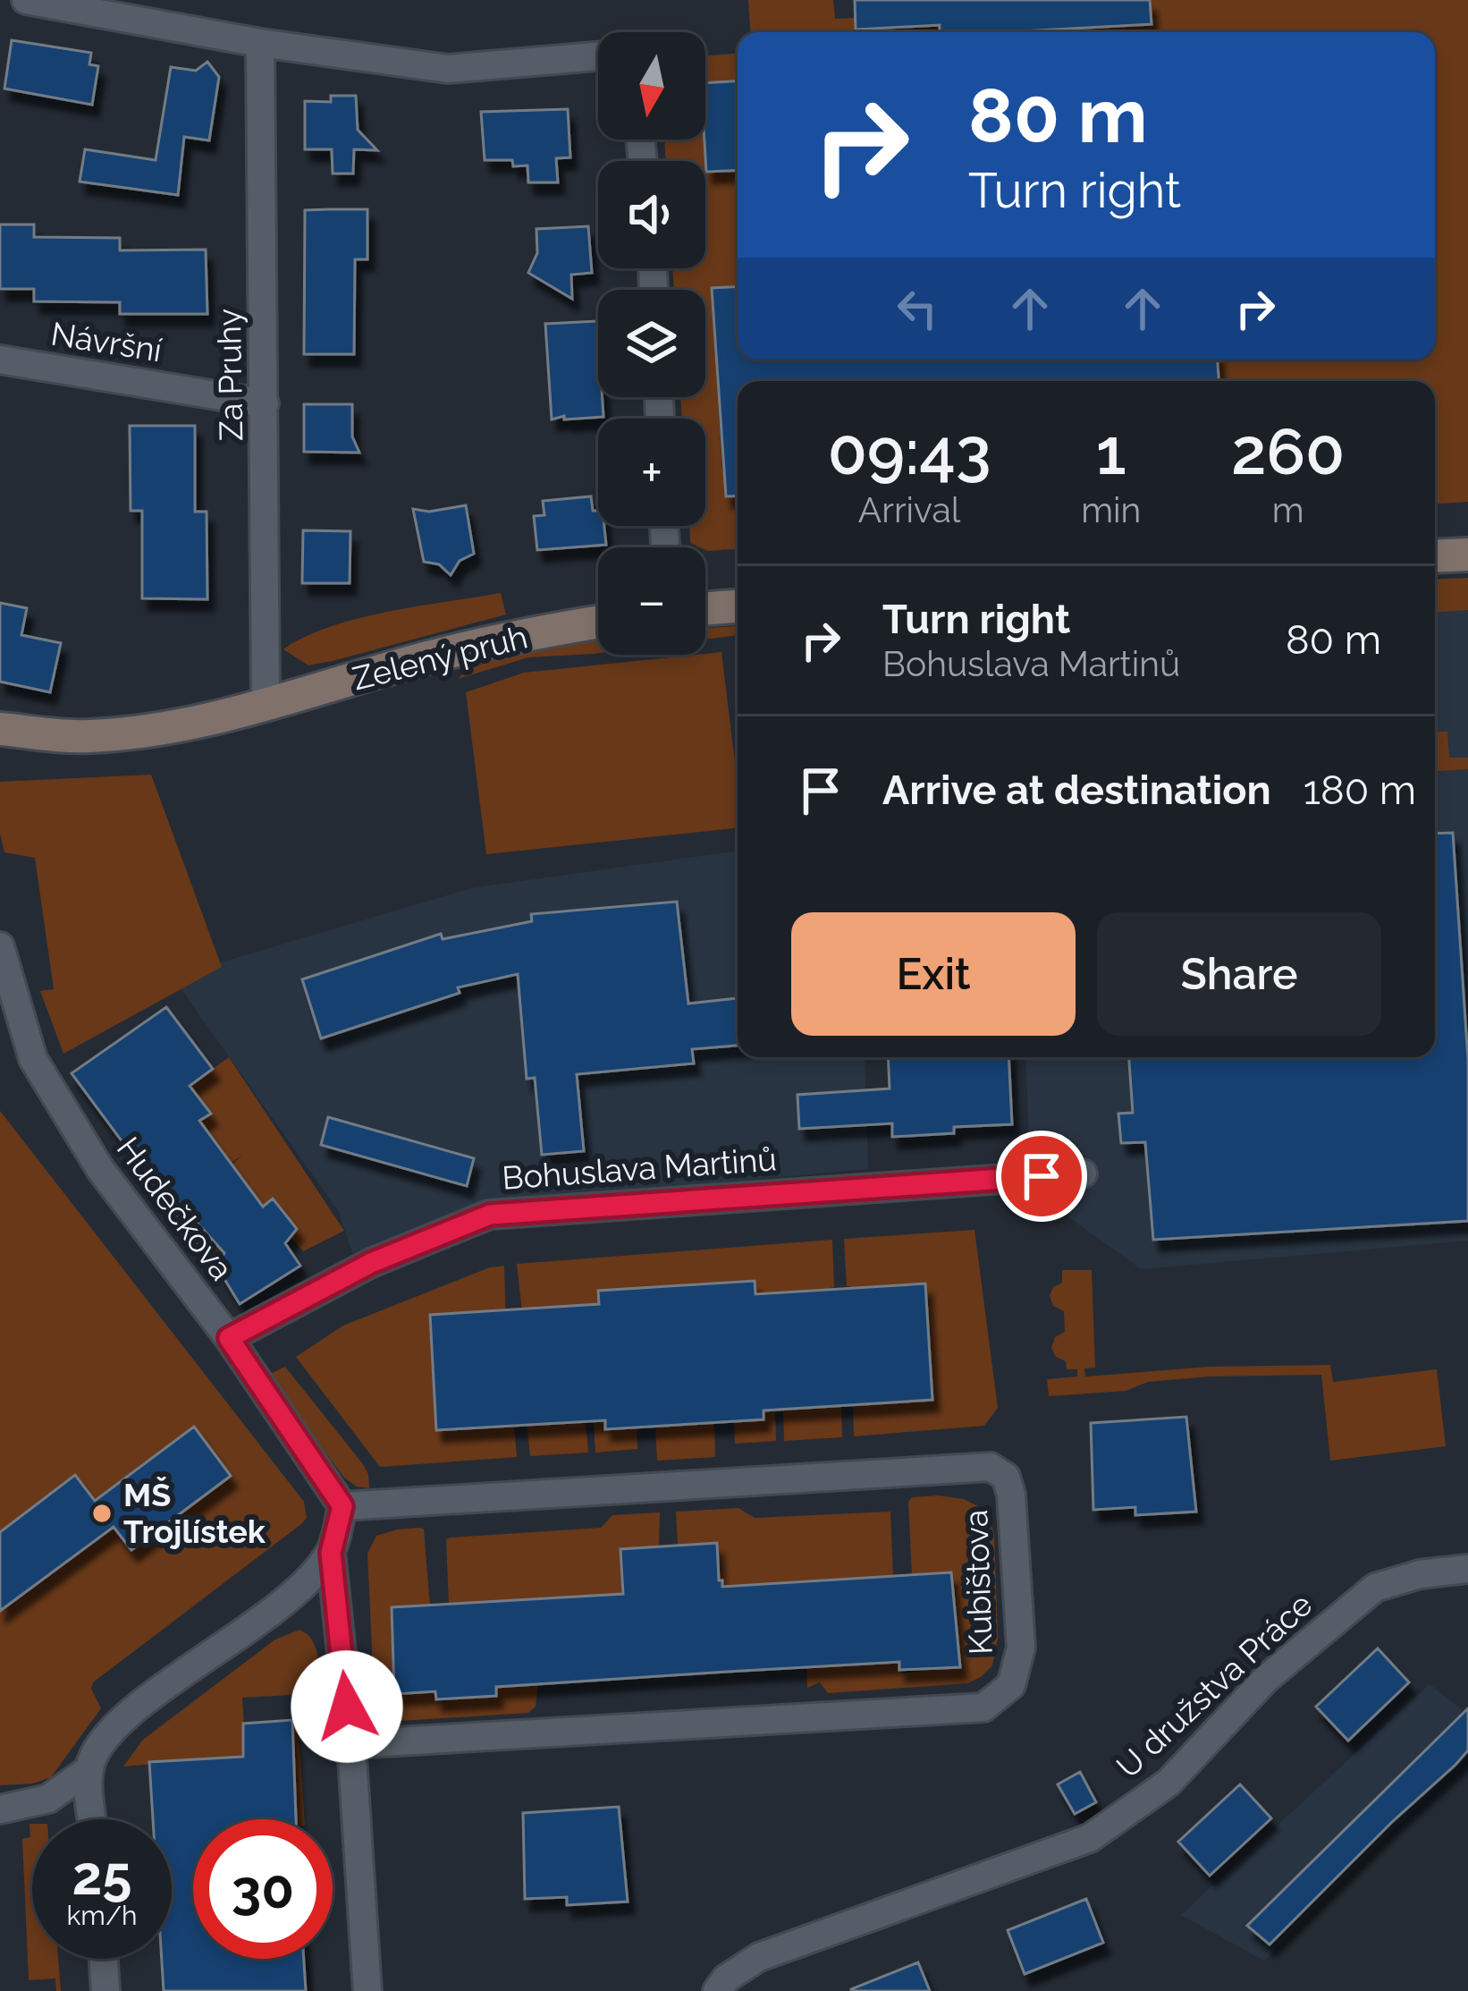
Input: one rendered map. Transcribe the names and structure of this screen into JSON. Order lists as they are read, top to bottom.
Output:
{
  "streets": {
    "street": [
      "Návršní",
      "Za Pruhy",
      "Zelený pruh",
      "Bohuslava Martinů",
      "Hudečkova",
      "Kubištova",
      "U družstva Práce"
    ]
  },
  "crossings": [
    ["Návršní", "Za Pruhy"],
    ["Za Pruhy", "Zelený pruh"],
    ["Bohuslava Martinů", "Hudečkova"],
    ["Hudečkova", "Kubištova"]
  ],
  "places": ["MŠ Trojlístek"],
  "north": "bottom",
  "page": {
    "map_buttons": ["+", "−"],
    "turn": ["80 m", "Turn right"],
    "eta": [
      "09:43",
      "Arrival",
      "1",
      "min",
      "260",
      "m"
    ],
    "list": [
      {
        "name": "Turn right",
        "note": "Bohuslava Martinů",
        "value": "80 m"
      },
      {
        "name": "Arrive at destination",
        "value": "180 m"
      }
    ],
    "buttons": ["Exit", "Share"],
    "speed": "25 km/h",
    "limit": "30"
  }
}
